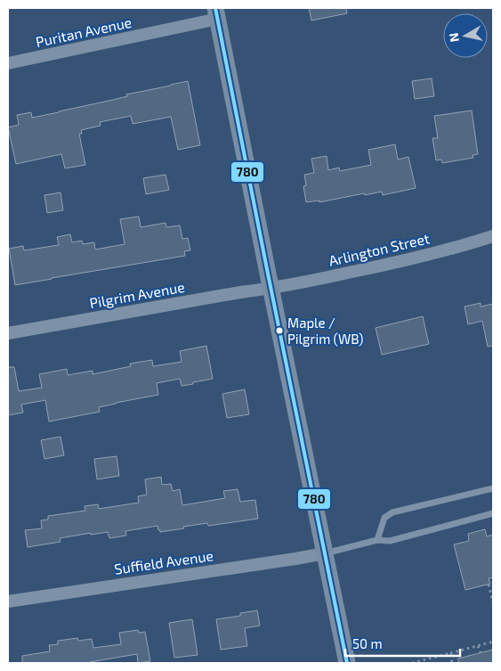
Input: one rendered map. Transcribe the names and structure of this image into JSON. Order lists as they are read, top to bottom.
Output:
{
  "streets": {
    "street": [
      "Puritan Avenue",
      "Arlington Street",
      "Pilgrim Avenue",
      "Suffield Avenue"
    ]
  },
  "crossings": [
    ["Arlington Street", "Pilgrim Avenue"]
  ],
  "places": ["Maple / Pilgrim (WB)"],
  "lines": ["transit line 780"],
  "scale_bar": "50 m",
  "north": "left"
}
